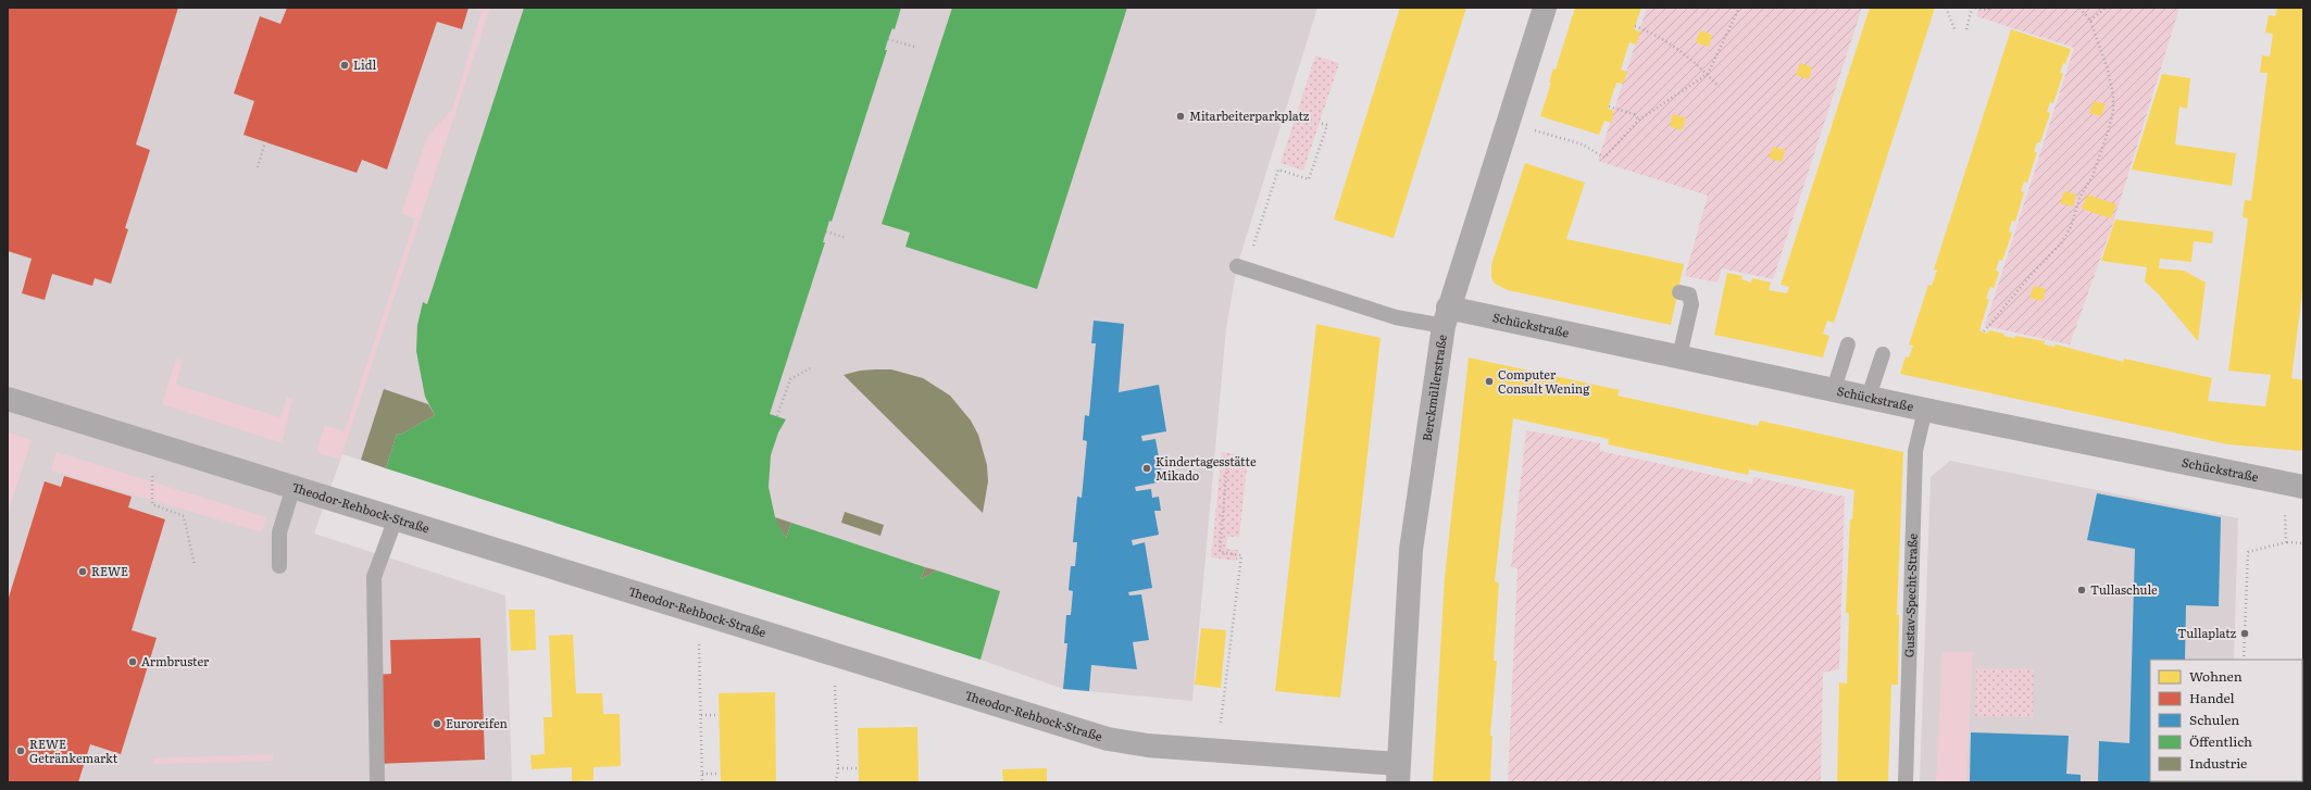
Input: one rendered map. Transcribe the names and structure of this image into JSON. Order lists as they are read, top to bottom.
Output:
{
  "streets": {
    "street": ["Schückstraße", "Berckmüllerstraße", "Theodor-Rehbock-Straße"],
    "lane": ["Gustav-Specht-Straße"]
  },
  "crossings": [
    ["Schückstraße", "Berckmüllerstraße"],
    ["Schückstraße", "Gustav-Specht-Straße"],
    ["Berckmüllerstraße", "Theodor-Rehbock-Straße"]
  ],
  "places": [
    "Lidl",
    "Mitarbeiterparkplatz",
    "Computer Consult Wening",
    "Kindertagesstätte Mikado",
    "REWE",
    "Tullaschule",
    "Tullaplatz",
    "Armbruster",
    "Euroreifen",
    "REWE Getränkemarkt"
  ],
  "legend": [
    "Wohnen",
    "Handel",
    "Schulen",
    "Öffentlich",
    "Industrie"
  ]
}
